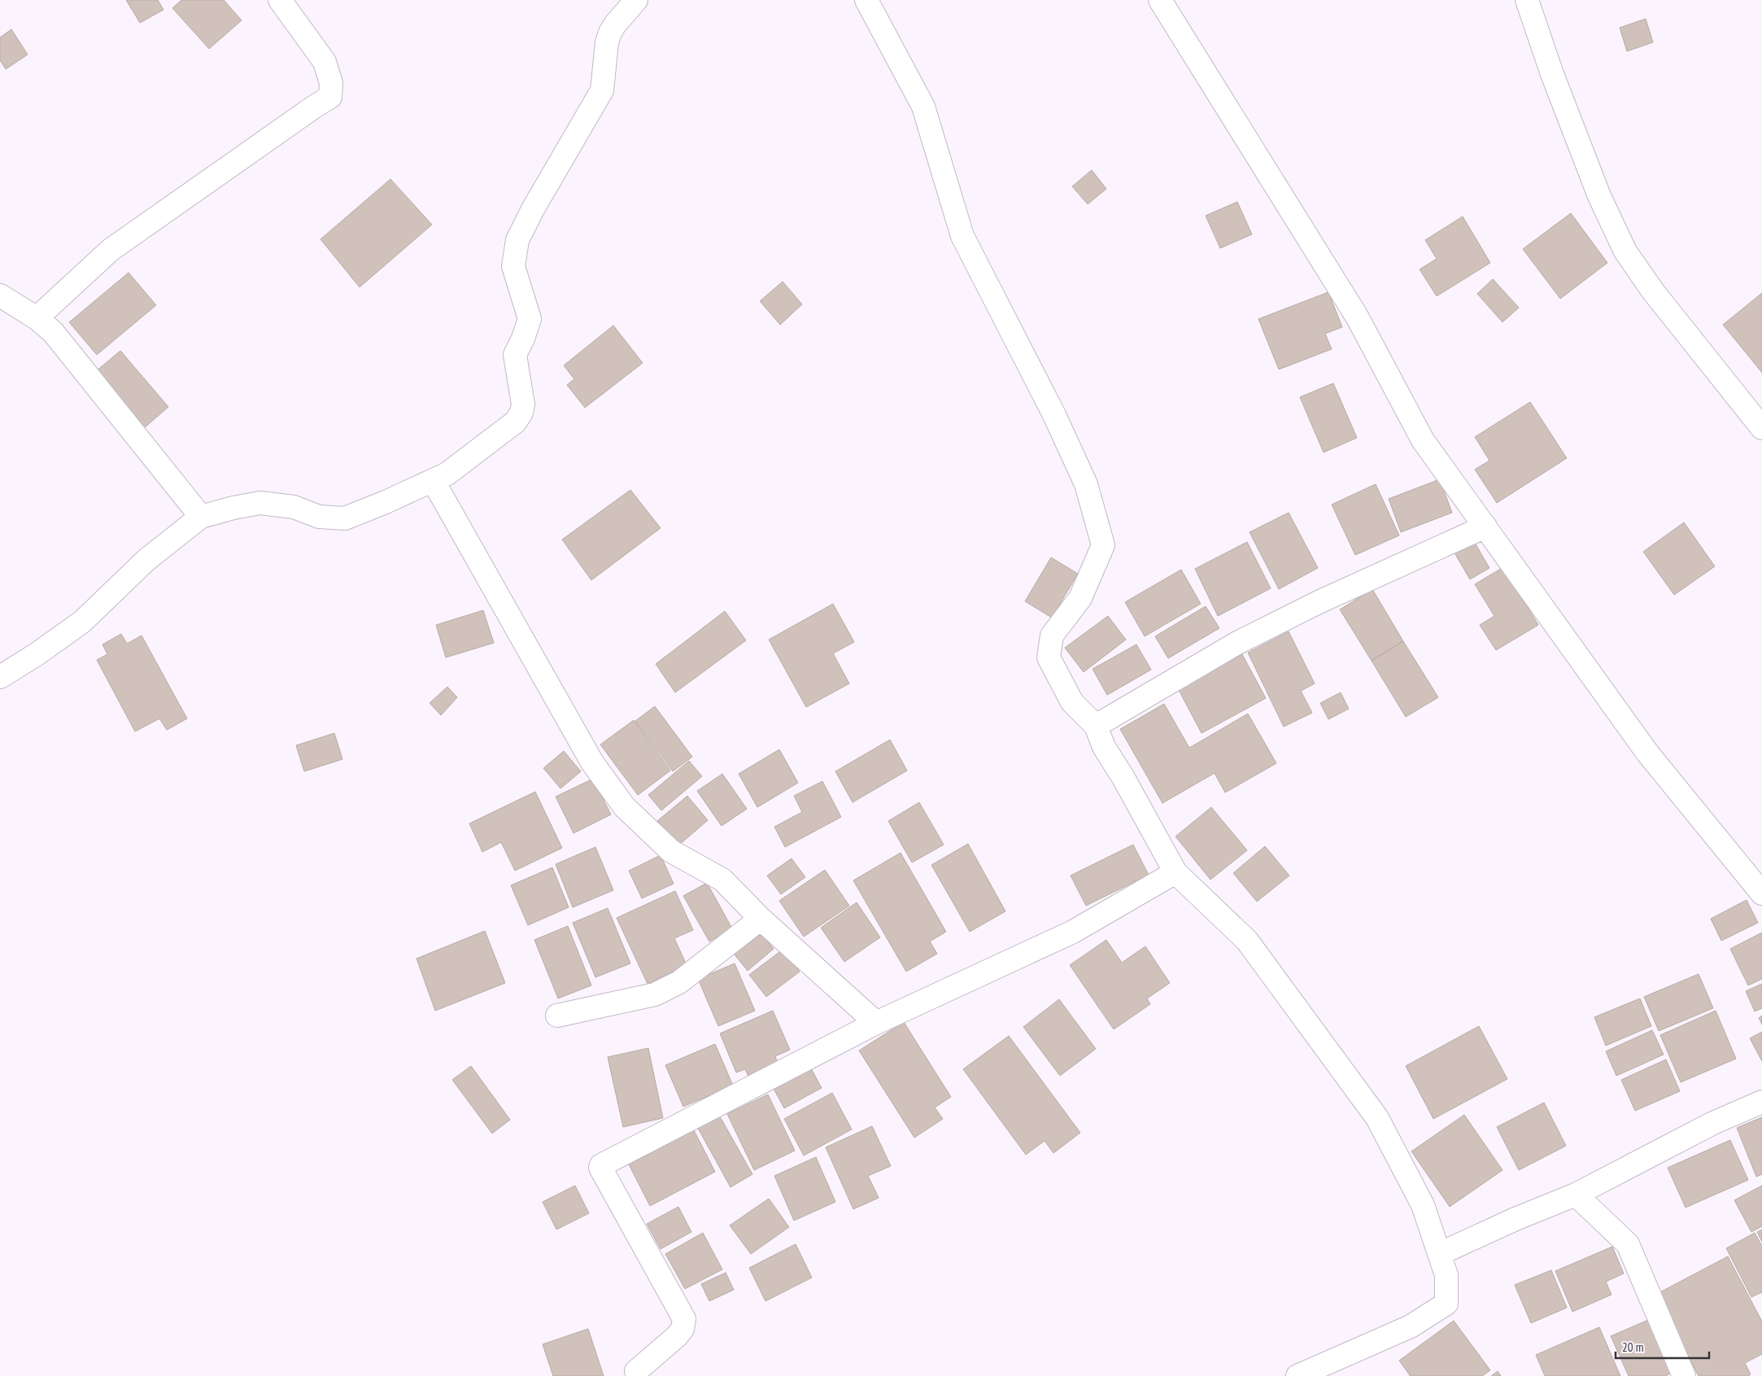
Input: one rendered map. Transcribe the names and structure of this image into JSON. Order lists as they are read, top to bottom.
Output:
{
  "scale_bar": "20 m"
}
